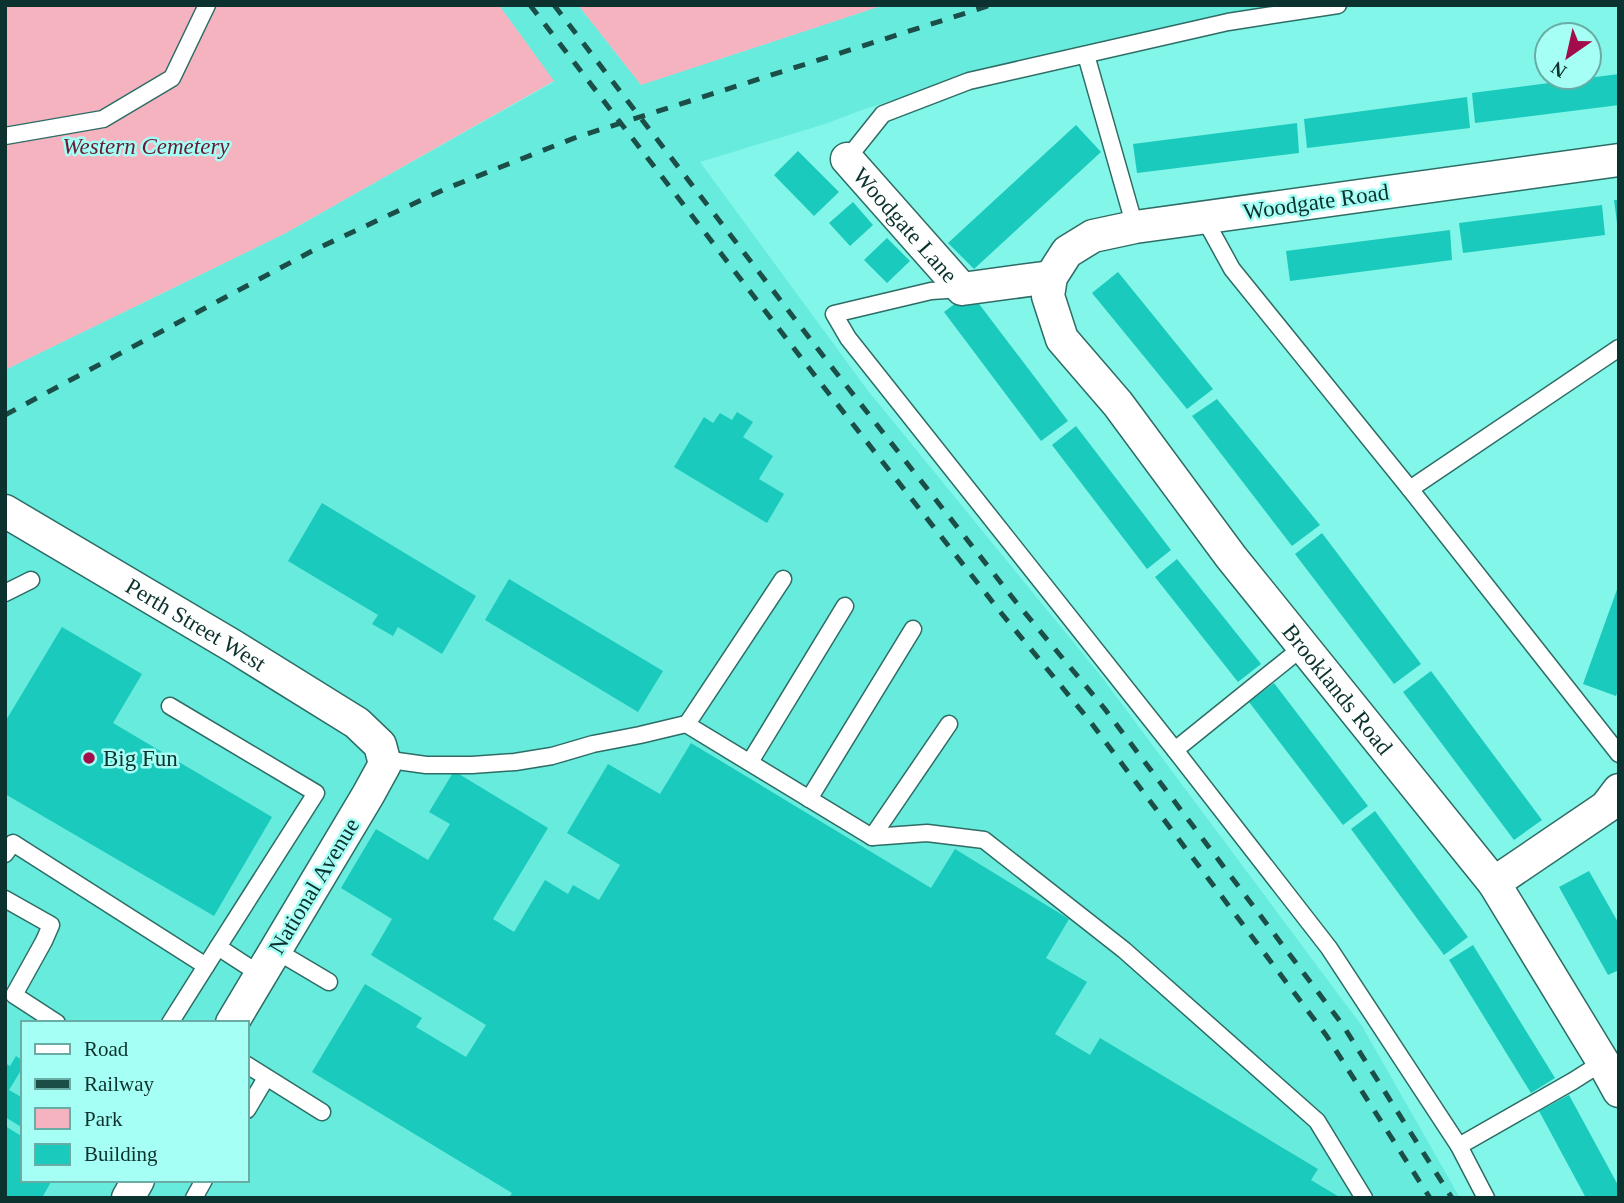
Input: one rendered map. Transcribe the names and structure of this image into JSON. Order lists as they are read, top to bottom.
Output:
{
  "streets": {
    "street": [
      "Woodgate Road",
      "Woodgate Lane",
      "Perth Street West",
      "Brooklands Road",
      "National Avenue"
    ]
  },
  "crossings": [
    ["Woodgate Road", "Woodgate Lane"],
    ["Woodgate Road", "Brooklands Road"],
    ["Woodgate Lane", "Brooklands Road"],
    ["Perth Street West", "National Avenue"]
  ],
  "parks": ["Western Cemetery"],
  "places": ["Big Fun"],
  "legend": [
    "Road",
    "Railway",
    "Park",
    "Building"
  ],
  "north": "bottom left"
}
